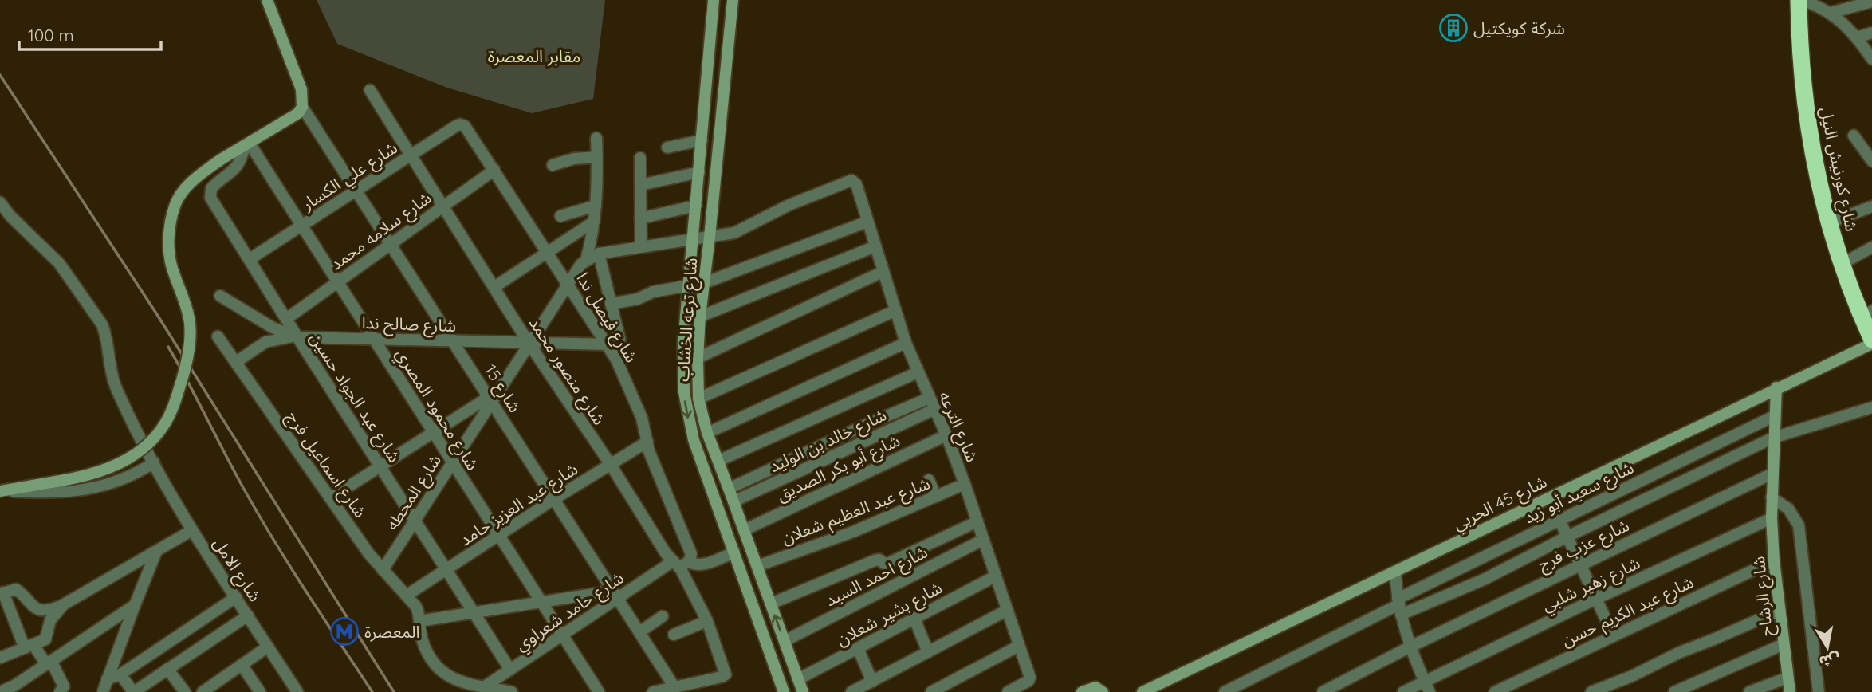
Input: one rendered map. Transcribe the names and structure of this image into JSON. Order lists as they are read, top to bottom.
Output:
{
  "streets": {
    "highway": ["شارع كورنيش النيل"],
    "street": [
      "شارع علي الكسار",
      "شارع سلامه محمد",
      "شارع فيصل ندا",
      "شارع ترعه الخشاب",
      "شارع صالح ندا",
      "شارع منصور محمد",
      "شارع 15",
      "شارع عبد الجواد حسين",
      "شارع محمود المصري",
      "شارع الترعه",
      "شارع خالد بن الوليد",
      "شارع اسماعيل فرج",
      "شارع أبو بكر الصديق",
      "شارع المحطه",
      "شارع سعيد أبو زيد",
      "شارع 45 الحربي",
      "شارع عبد العزيز حامد",
      "شارع عبد العظيم شعلان",
      "شارع عزب فرج",
      "شارع الامل",
      "شارع احمد السيد",
      "شارع زهير شلبي",
      "شارع الرشاح",
      "شارع حامد شعراوي",
      "شارع عبد الكريم حسن",
      "شارع بشير شعلان"
    ]
  },
  "crossings": [
    ["شارع كورنيش النيل", "شارع 45 الحربي"],
    ["شارع علي الكسار", "شارع فيصل ندا"],
    ["شارع علي الكسار", "شارع منصور محمد"],
    ["شارع علي الكسار", "شارع 15"],
    ["شارع علي الكسار", "شارع عبد الجواد حسين"],
    ["شارع علي الكسار", "شارع محمود المصري"],
    ["شارع سلامه محمد", "شارع فيصل ندا"],
    ["شارع سلامه محمد", "شارع منصور محمد"],
    ["شارع سلامه محمد", "شارع 15"],
    ["شارع سلامه محمد", "شارع عبد الجواد حسين"],
    ["شارع سلامه محمد", "شارع محمود المصري"],
    ["شارع فيصل ندا", "شارع صالح ندا"],
    ["شارع فيصل ندا", "شارع منصور محمد"],
    ["شارع فيصل ندا", "شارع المحطه"],
    ["شارع فيصل ندا", "شارع عبد العزيز حامد"],
    ["شارع فيصل ندا", "شارع حامد شعراوي"],
    ["شارع ترعه الخشاب", "شارع خالد بن الوليد"],
    ["شارع ترعه الخشاب", "شارع أبو بكر الصديق"],
    ["شارع ترعه الخشاب", "شارع المحطه"],
    ["شارع ترعه الخشاب", "شارع عبد العظيم شعلان"],
    ["شارع ترعه الخشاب", "شارع احمد السيد"],
    ["شارع ترعه الخشاب", "شارع بشير شعلان"],
    ["شارع صالح ندا", "شارع منصور محمد"],
    ["شارع صالح ندا", "شارع 15"],
    ["شارع صالح ندا", "شارع عبد الجواد حسين"],
    ["شارع صالح ندا", "شارع محمود المصري"],
    ["شارع صالح ندا", "شارع المحطه"],
    ["شارع منصور محمد", "شارع 15"],
    ["شارع منصور محمد", "شارع المحطه"],
    ["شارع منصور محمد", "شارع عبد العزيز حامد"],
    ["شارع منصور محمد", "شارع حامد شعراوي"],
    ["شارع 15", "شارع المحطه"],
    ["شارع 15", "شارع عبد العزيز حامد"],
    ["شارع 15", "شارع حامد شعراوي"],
    ["شارع عبد الجواد حسين", "شارع محمود المصري"],
    ["شارع عبد الجواد حسين", "شارع المحطه"],
    ["شارع عبد الجواد حسين", "شارع عبد العزيز حامد"],
    ["شارع عبد الجواد حسين", "شارع حامد شعراوي"],
    ["شارع محمود المصري", "شارع المحطه"],
    ["شارع محمود المصري", "شارع عبد العزيز حامد"],
    ["شارع محمود المصري", "شارع حامد شعراوي"],
    ["شارع الترعه", "شارع خالد بن الوليد"],
    ["شارع الترعه", "شارع أبو بكر الصديق"],
    ["شارع الترعه", "شارع المحطه"],
    ["شارع الترعه", "شارع عبد العظيم شعلان"],
    ["شارع الترعه", "شارع احمد السيد"],
    ["شارع الترعه", "شارع بشير شعلان"],
    ["شارع اسماعيل فرج", "شارع المحطه"],
    ["شارع اسماعيل فرج", "شارع عبد العزيز حامد"],
    ["شارع سعيد أبو زيد", "شارع الرشاح"],
    ["شارع 45 الحربي", "شارع الرشاح"],
    ["شارع عزب فرج", "شارع الرشاح"],
    ["شارع زهير شلبي", "شارع الرشاح"],
    ["شارع الرشاح", "شارع عبد الكريم حسن"]
  ],
  "parks": ["مقابر المعصرة"],
  "places": {
    "building": ["شركة كويكتيل"],
    "metro station": ["المعصرة"]
  },
  "scale_bar": "100 m",
  "north": "bottom"
}
